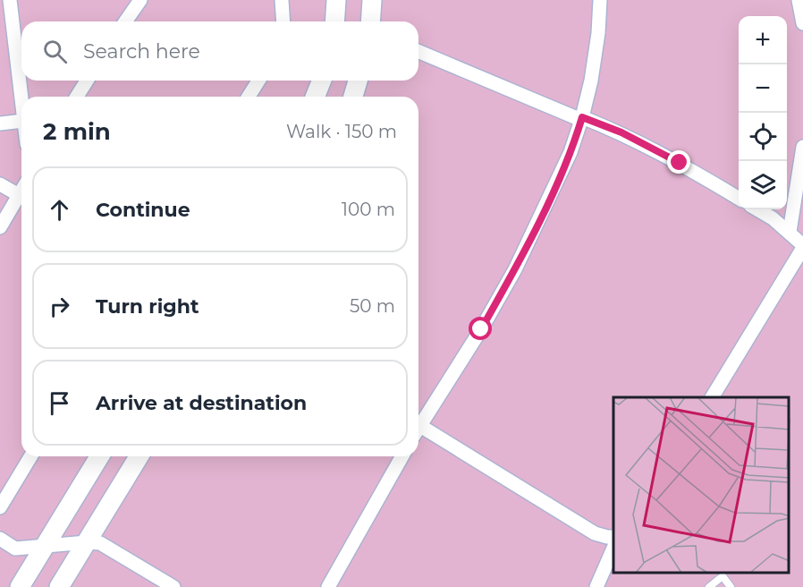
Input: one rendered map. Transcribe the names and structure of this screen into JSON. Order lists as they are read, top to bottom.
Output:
{
  "page": {
    "map_buttons": ["+", "−"],
    "search": "Search here",
    "heading": ["2 min", "Walk · 150 m"],
    "list": [
      ["Continue", "100 m"],
      ["Turn right", "50 m"],
      "Arrive at destination"
    ]
  }
}
